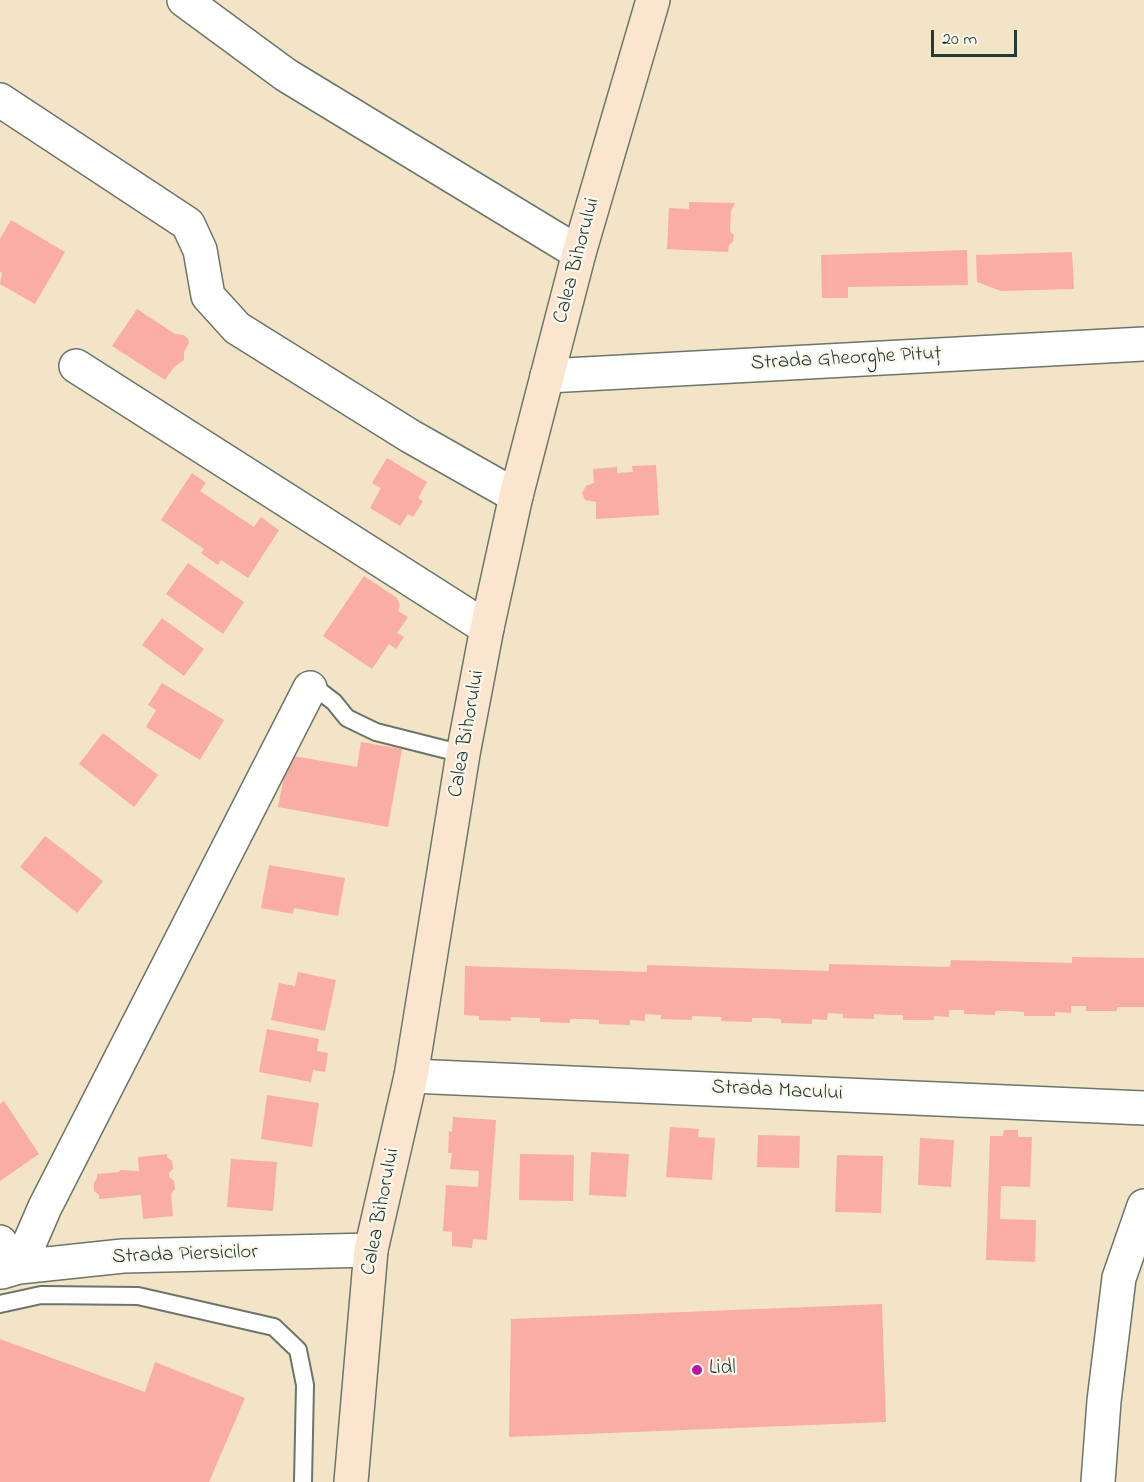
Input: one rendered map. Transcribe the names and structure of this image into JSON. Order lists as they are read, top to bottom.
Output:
{
  "streets": {
    "main road": ["Calea Bihorului"],
    "street": ["Strada Gheorghe Pituț", "Strada Macului", "Strada Piersicilor"]
  },
  "crossings": [
    ["Calea Bihorului", "Strada Gheorghe Pituț"],
    ["Calea Bihorului", "Strada Macului"],
    ["Calea Bihorului", "Strada Piersicilor"]
  ],
  "places": ["Lidl"],
  "scale_bar": "20 m"
}
